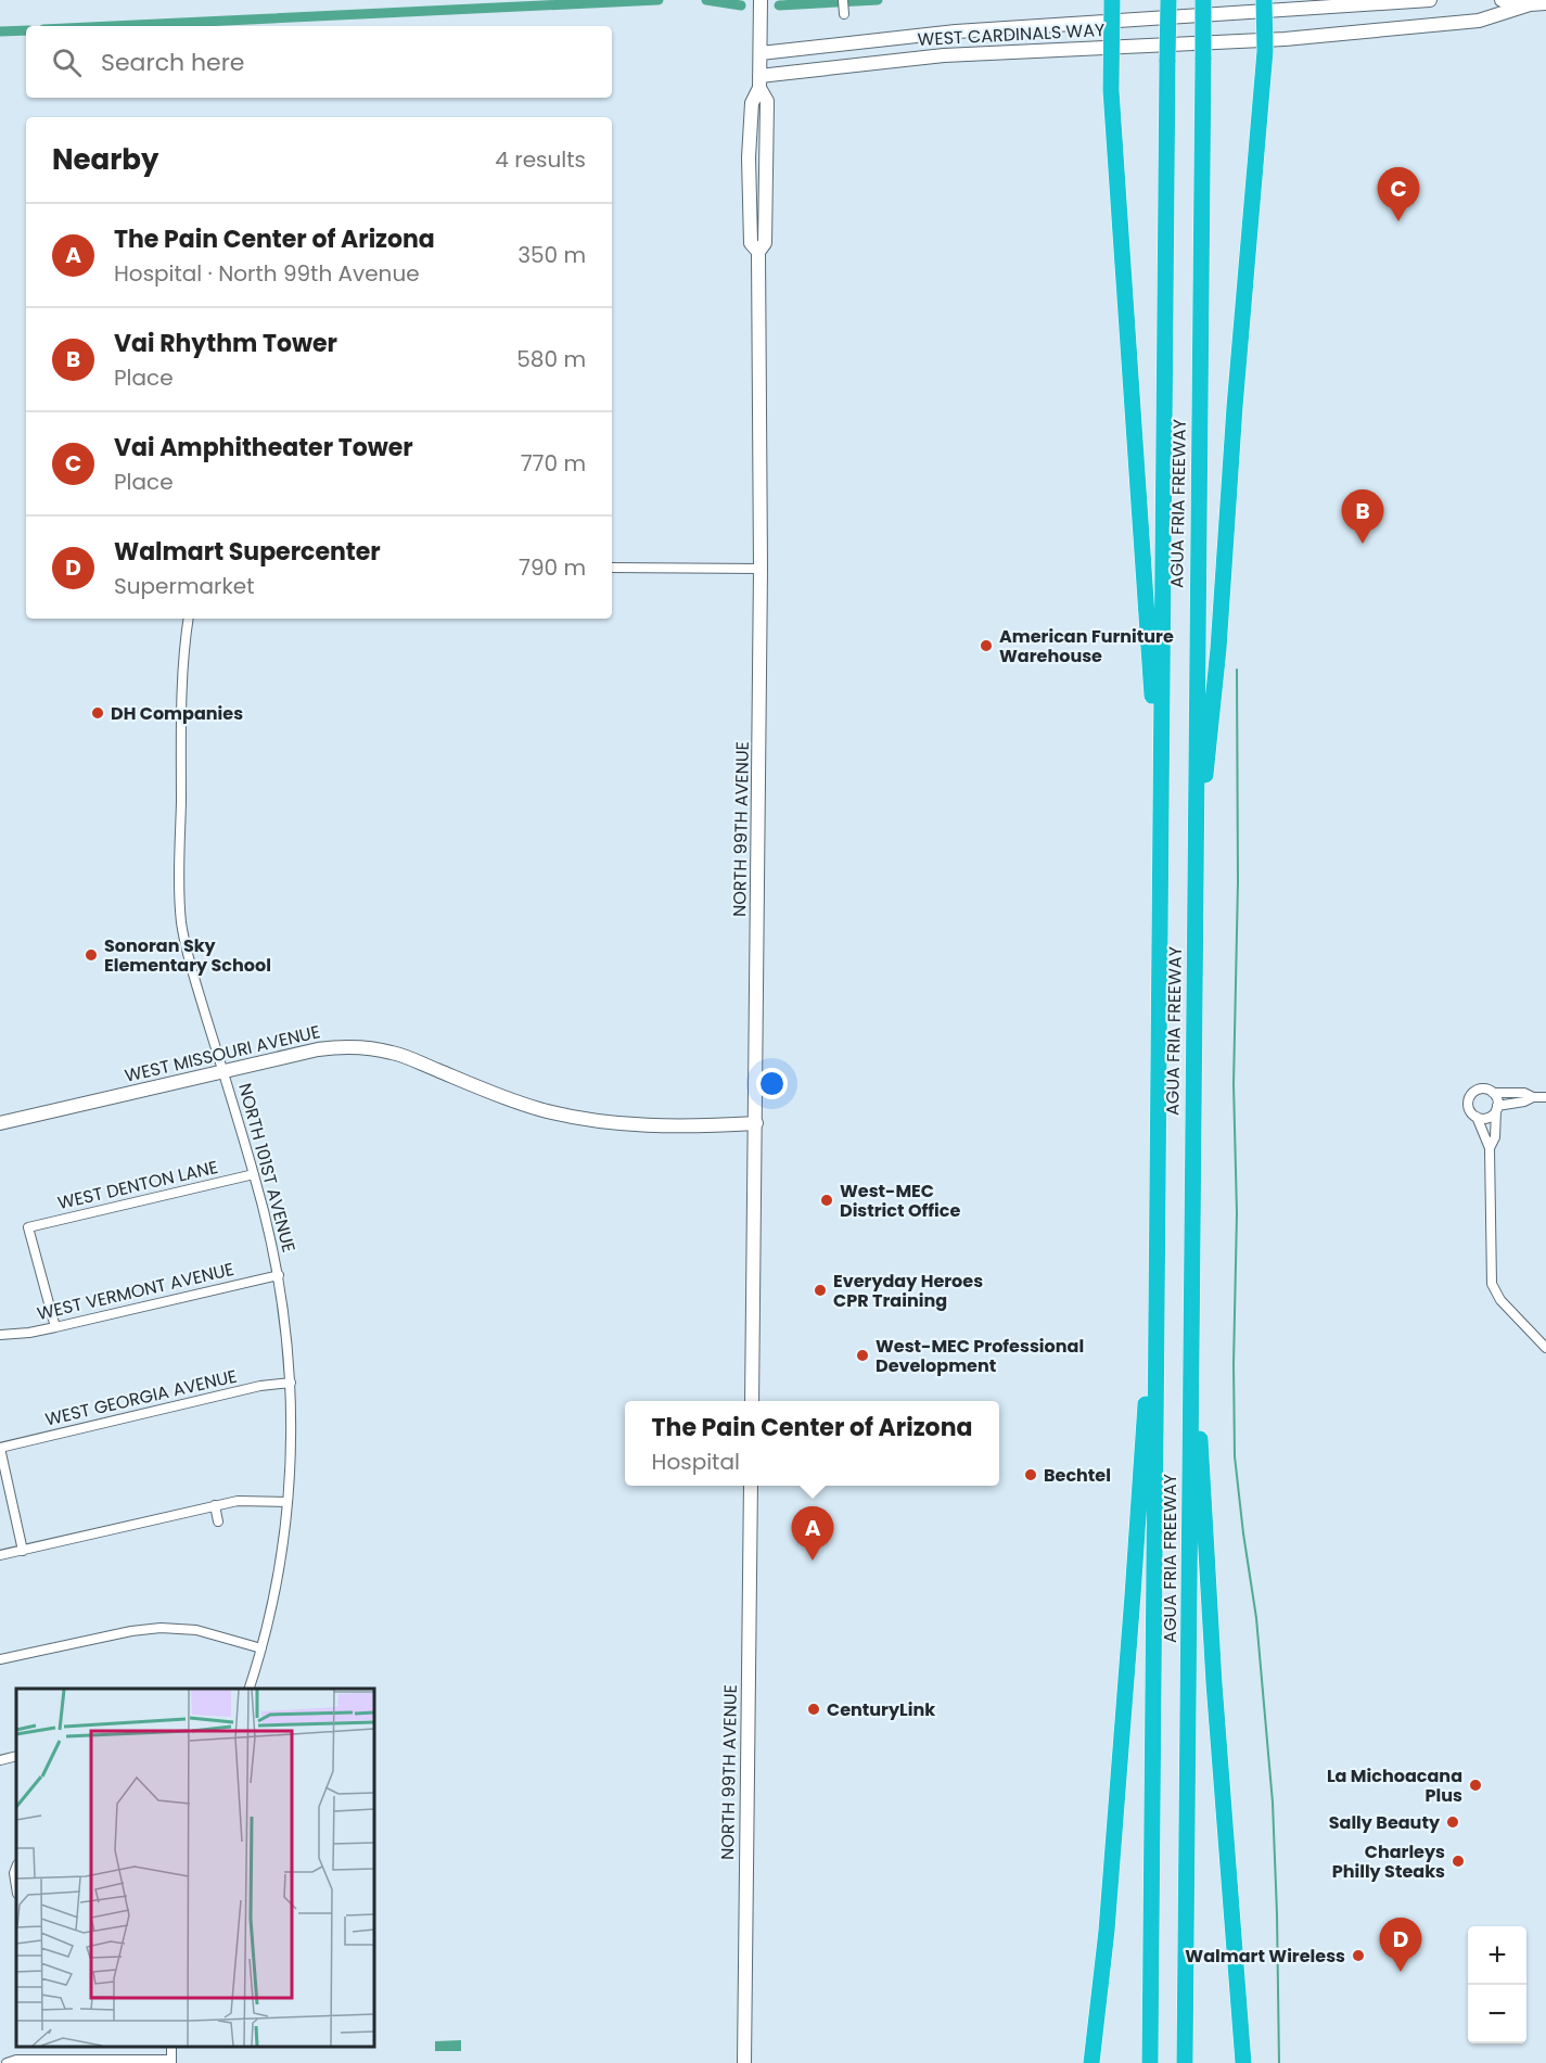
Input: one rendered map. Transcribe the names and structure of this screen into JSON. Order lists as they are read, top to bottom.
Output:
{
  "streets": {
    "highway": ["AGUA FRIA FREEWAY"],
    "main road": ["WEST CARDINALS WAY", "NORTH 99TH AVENUE", "WEST MISSOURI AVENUE"],
    "street": [
      "NORTH 101ST AVENUE",
      "WEST DENTON LANE",
      "WEST VERMONT AVENUE",
      "WEST GEORGIA AVENUE"
    ]
  },
  "crossings": [
    ["WEST CARDINALS WAY", "NORTH 99TH AVENUE"],
    ["NORTH 99TH AVENUE", "WEST MISSOURI AVENUE"],
    ["WEST MISSOURI AVENUE", "NORTH 101ST AVENUE"],
    ["NORTH 101ST AVENUE", "WEST DENTON LANE"],
    ["NORTH 101ST AVENUE", "WEST VERMONT AVENUE"],
    ["NORTH 101ST AVENUE", "WEST GEORGIA AVENUE"],
    ["WEST DENTON LANE", "WEST VERMONT AVENUE"]
  ],
  "places": [
    "American Furniture Warehouse",
    "DH Companies",
    "Sonoran Sky Elementary School",
    "West-MEC District Office",
    "Everyday Heroes CPR Training",
    "West-MEC Professional Development",
    "Bechtel",
    "CenturyLink",
    "La Michoacana Plus",
    "Sally Beauty",
    "Charleys Philly Steaks",
    "Walmart Wireless"
  ],
  "page": {
    "search": "Search here",
    "heading": ["Nearby", "4 results"],
    "pins": [
      "C",
      "B",
      "A",
      "D"
    ],
    "list": [
      {
        "mark": "A",
        "name": "The Pain Center of Arizona",
        "note": "Hospital · North 99th Avenue",
        "value": "350 m"
      },
      {
        "mark": "B",
        "name": "Vai Rhythm Tower",
        "note": "Place",
        "value": "580 m"
      },
      {
        "mark": "C",
        "name": "Vai Amphitheater Tower",
        "note": "Place",
        "value": "770 m"
      },
      {
        "mark": "D",
        "name": "Walmart Supercenter",
        "note": "Supermarket",
        "value": "790 m"
      }
    ],
    "popup": ["The Pain Center of Arizona", "Hospital"],
    "map_buttons": ["+", "−"]
  }
}
